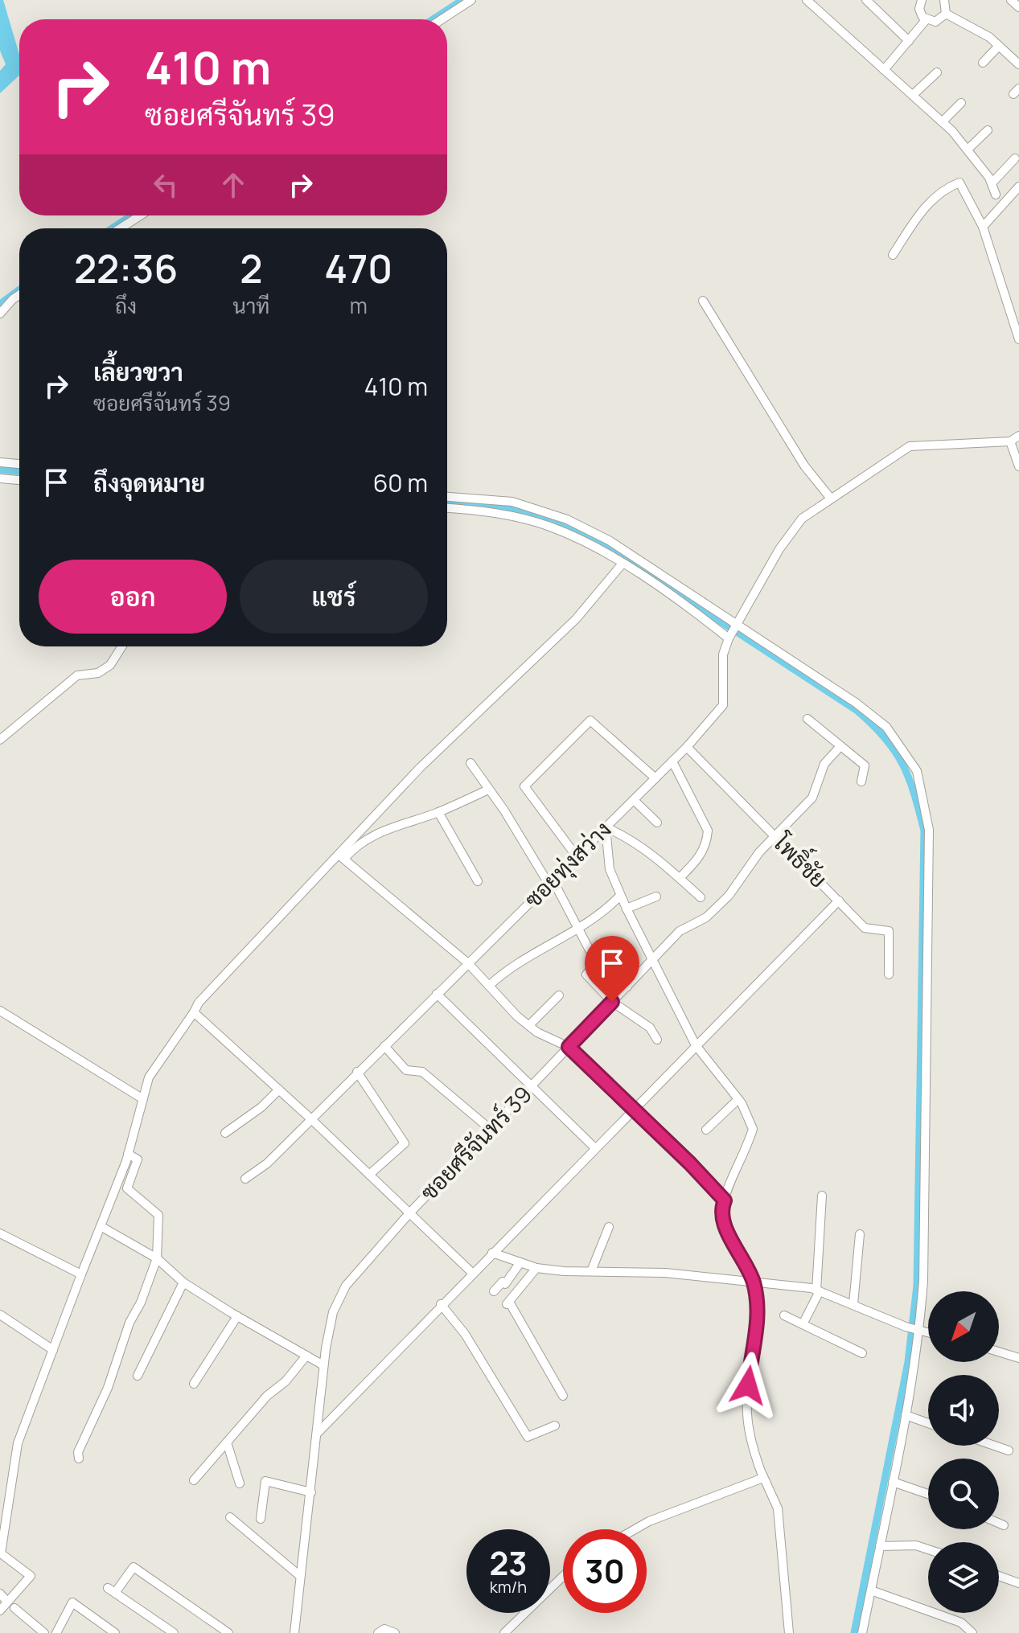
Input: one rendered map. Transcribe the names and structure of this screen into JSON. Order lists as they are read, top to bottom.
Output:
{
  "streets": {
    "street": ["โพธิ์ชัย", "ซอยทุ่งสว่าง", "ซอยศรีจันทร์ 39"]
  },
  "crossings": [
    ["โพธิ์ชัย", "ซอยทุ่งสว่าง"],
    ["โพธิ์ชัย", "ซอยศรีจันทร์ 39"]
  ],
  "north": "bottom left",
  "page": {
    "turn": ["410 m", "ซอยศรีจันทร์ 39"],
    "eta": [
      "22:36",
      "ถึง",
      "2",
      "นาที",
      "470",
      "m"
    ],
    "list": [
      {
        "name": "เลี้ยวขวา",
        "note": "ซอยศรีจันทร์ 39",
        "value": "410 m"
      },
      {
        "name": "ถึงจุดหมาย",
        "value": "60 m"
      }
    ],
    "buttons": ["ออก", "แชร์"],
    "speed": "23 km/h",
    "limit": "30"
  }
}
